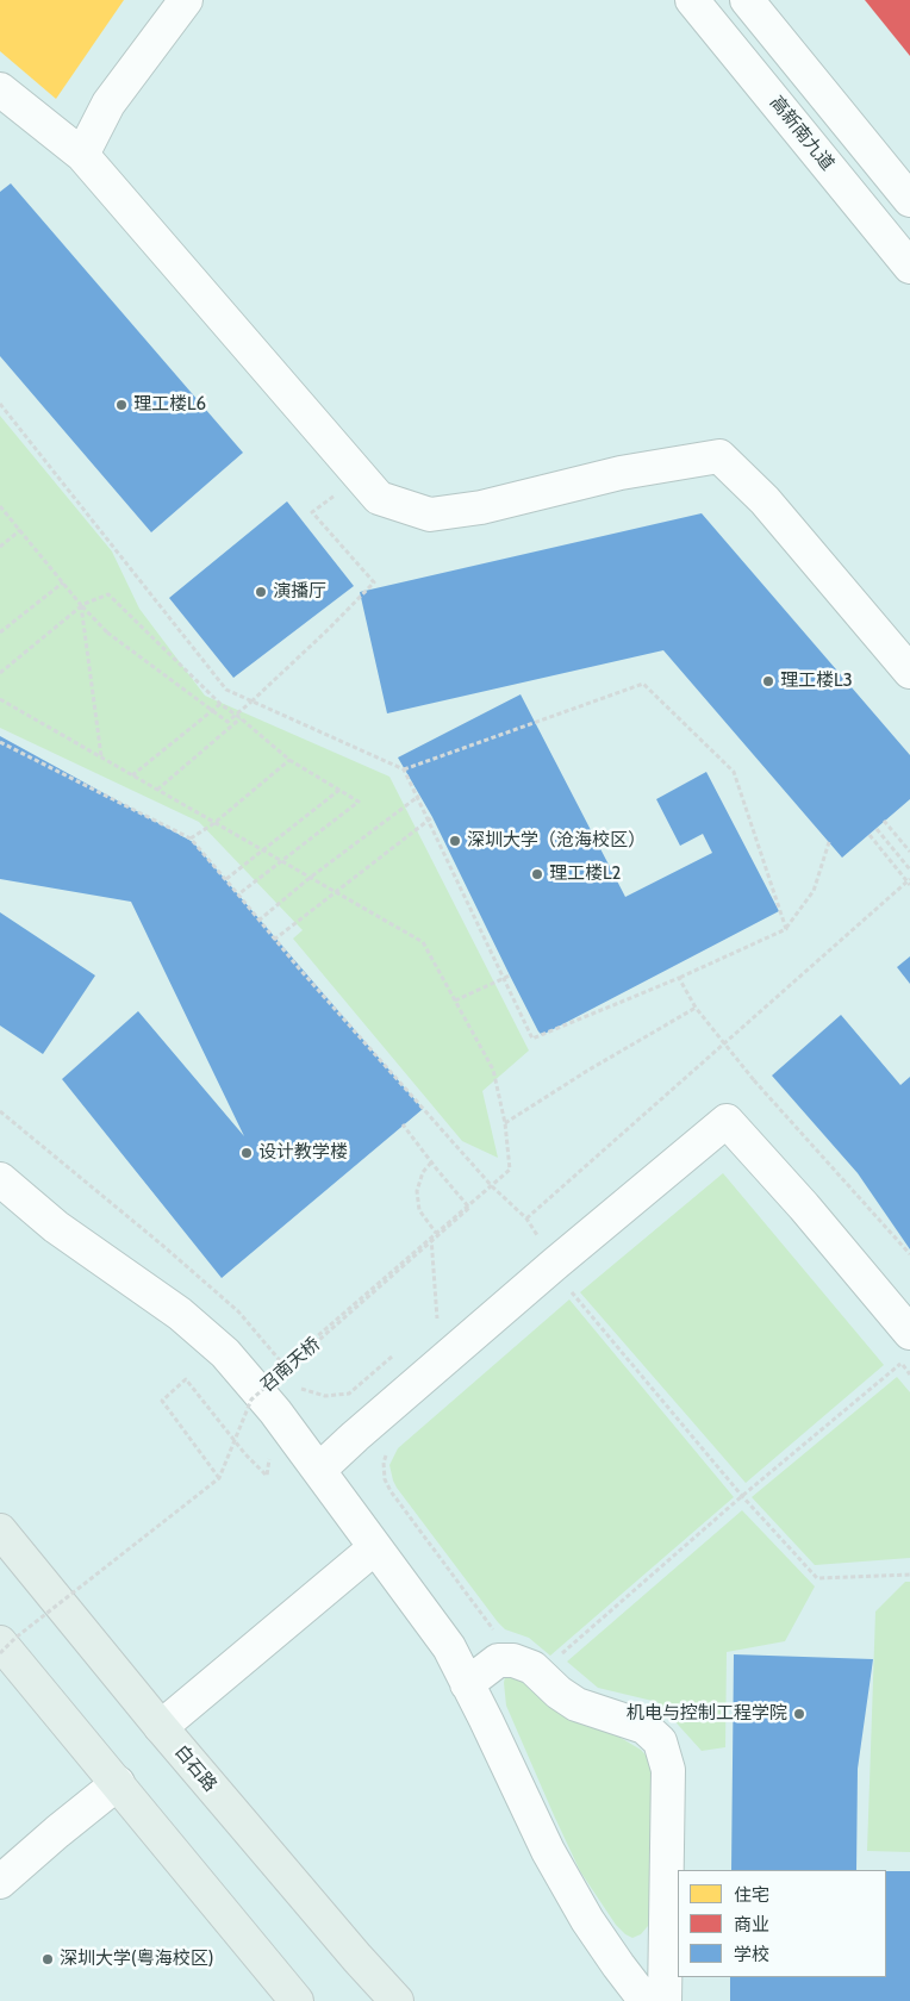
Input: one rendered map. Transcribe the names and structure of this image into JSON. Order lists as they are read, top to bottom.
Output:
{
  "streets": {
    "main road": ["白石路"],
    "street": ["高新南九道"],
    "path": ["召南天桥"]
  },
  "places": [
    "理工楼L6",
    "演播厅",
    "理工楼L3",
    "深圳大学（沧海校区）",
    "理工楼L2",
    "设计教学楼",
    "机电与控制工程学院",
    "深圳大学(粤海校区)"
  ],
  "legend": ["住宅", "商业", "学校"]
}
